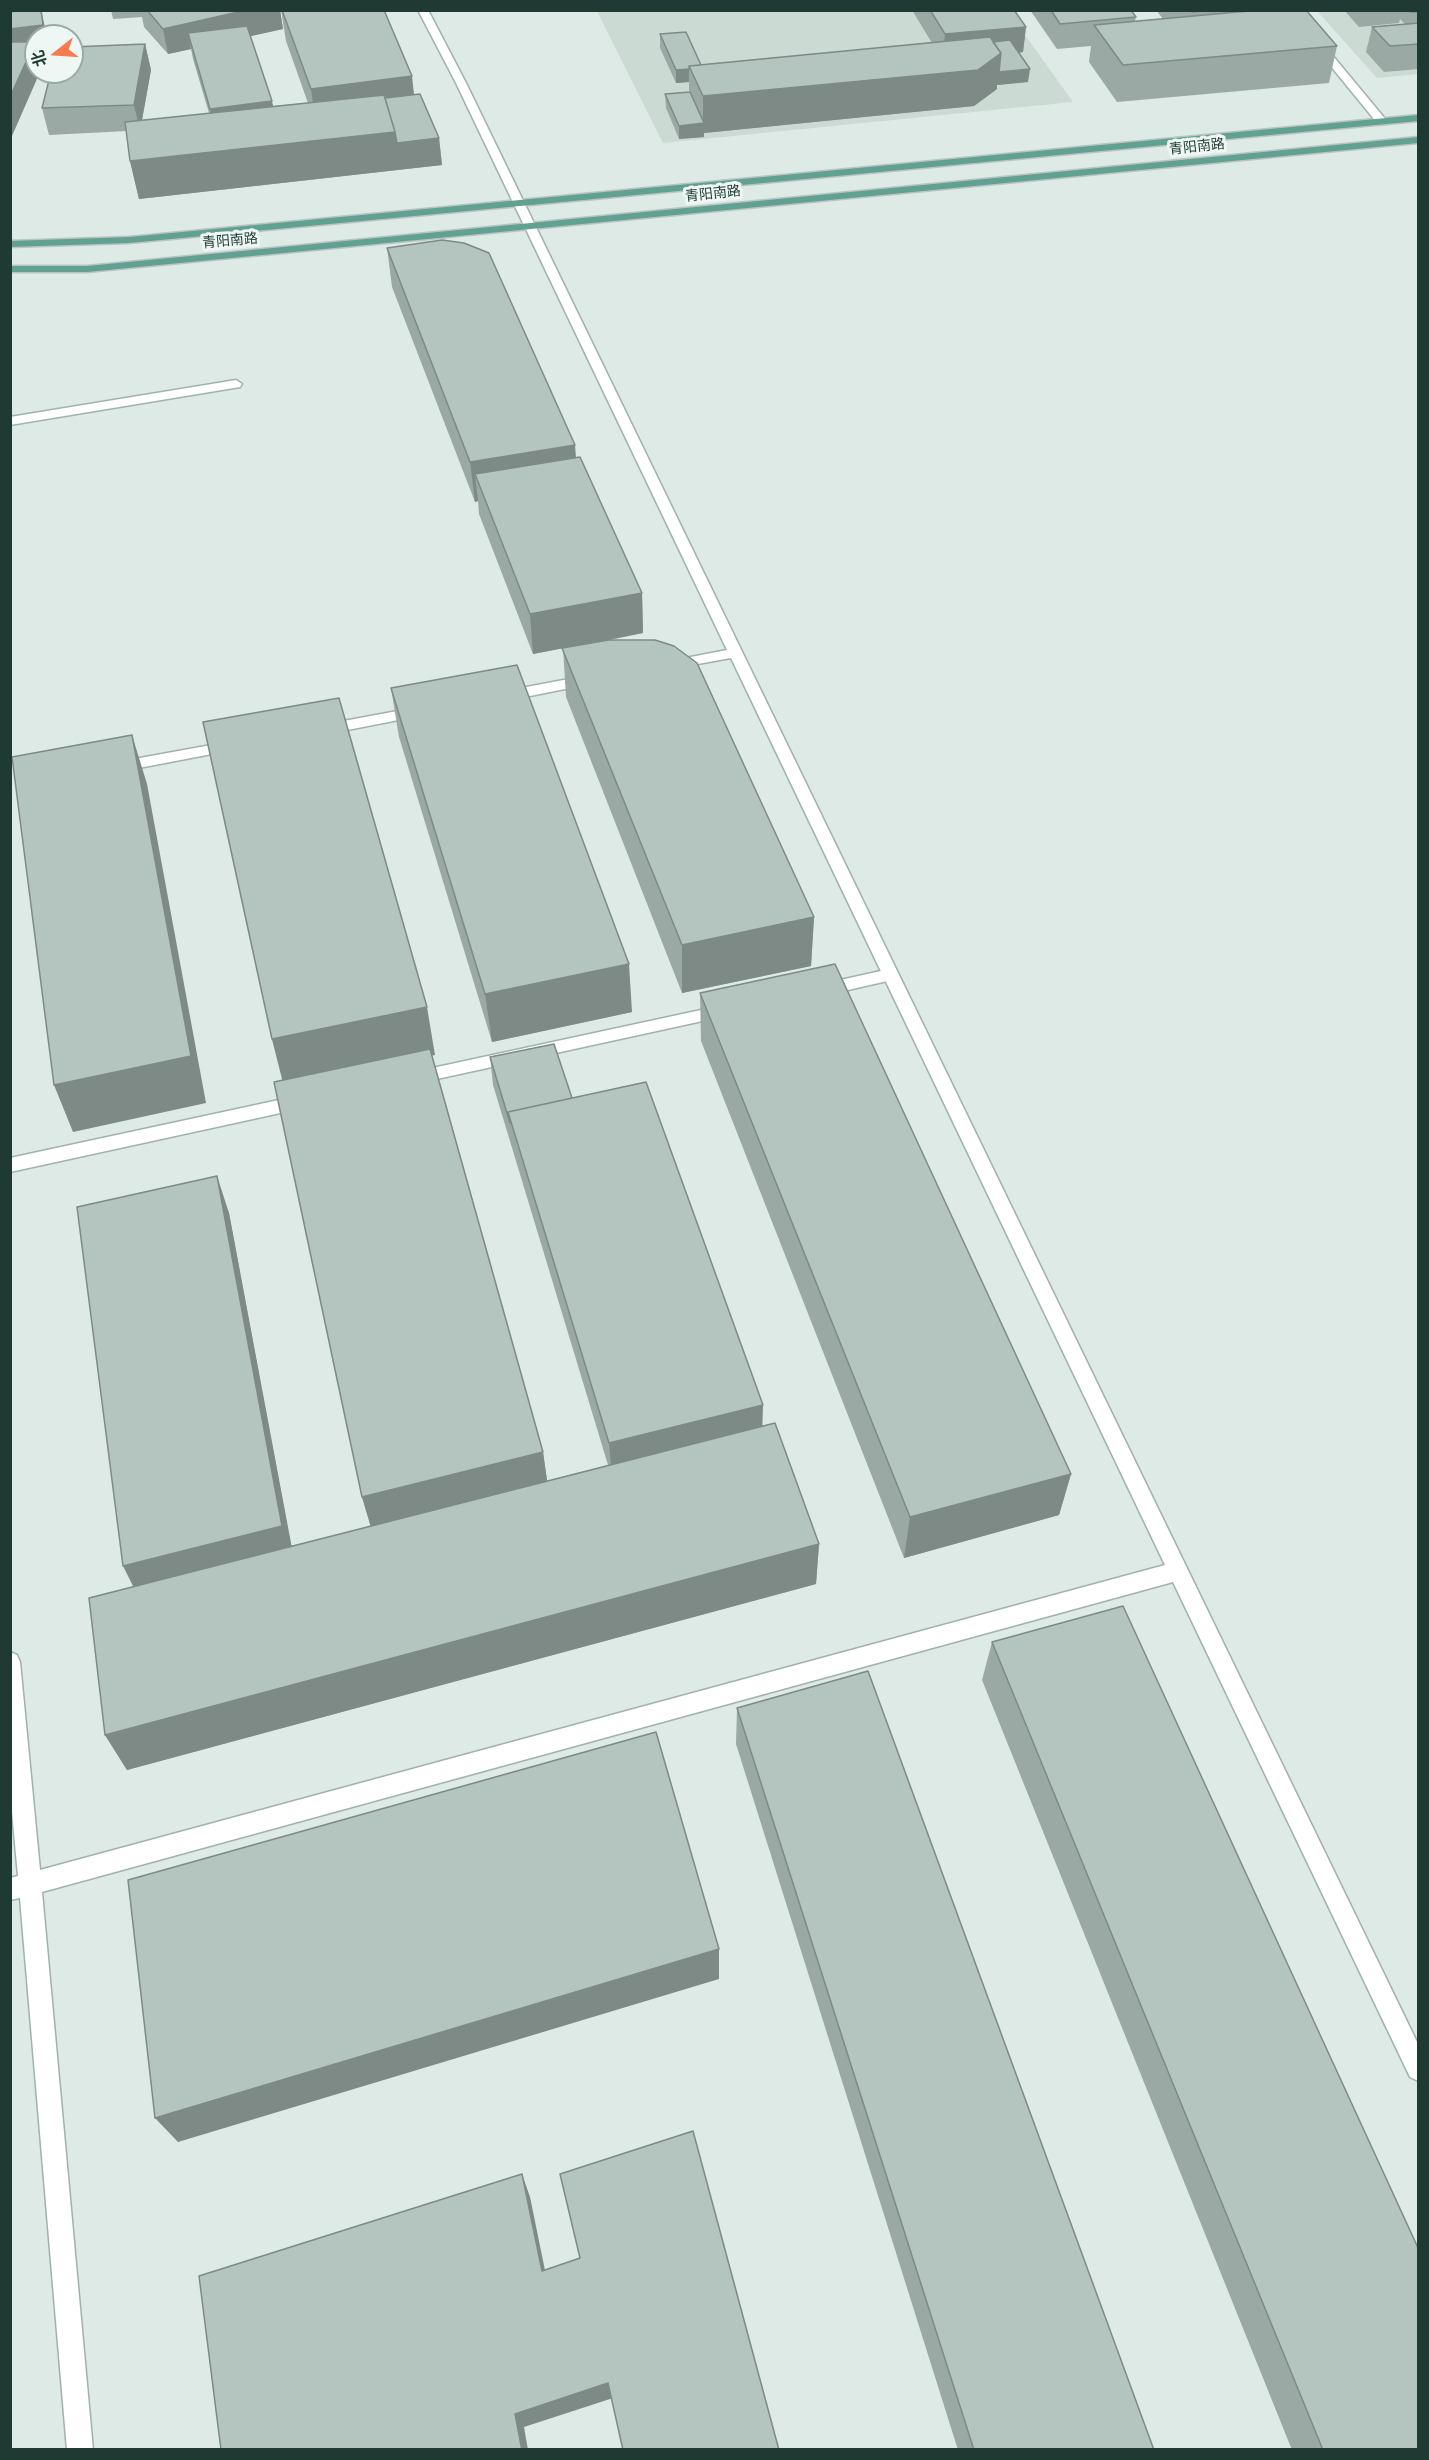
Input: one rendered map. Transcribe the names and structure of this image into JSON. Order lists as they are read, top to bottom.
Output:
{
  "streets": {
    "main road": ["青阳南路"]
  },
  "north": "left"
}
